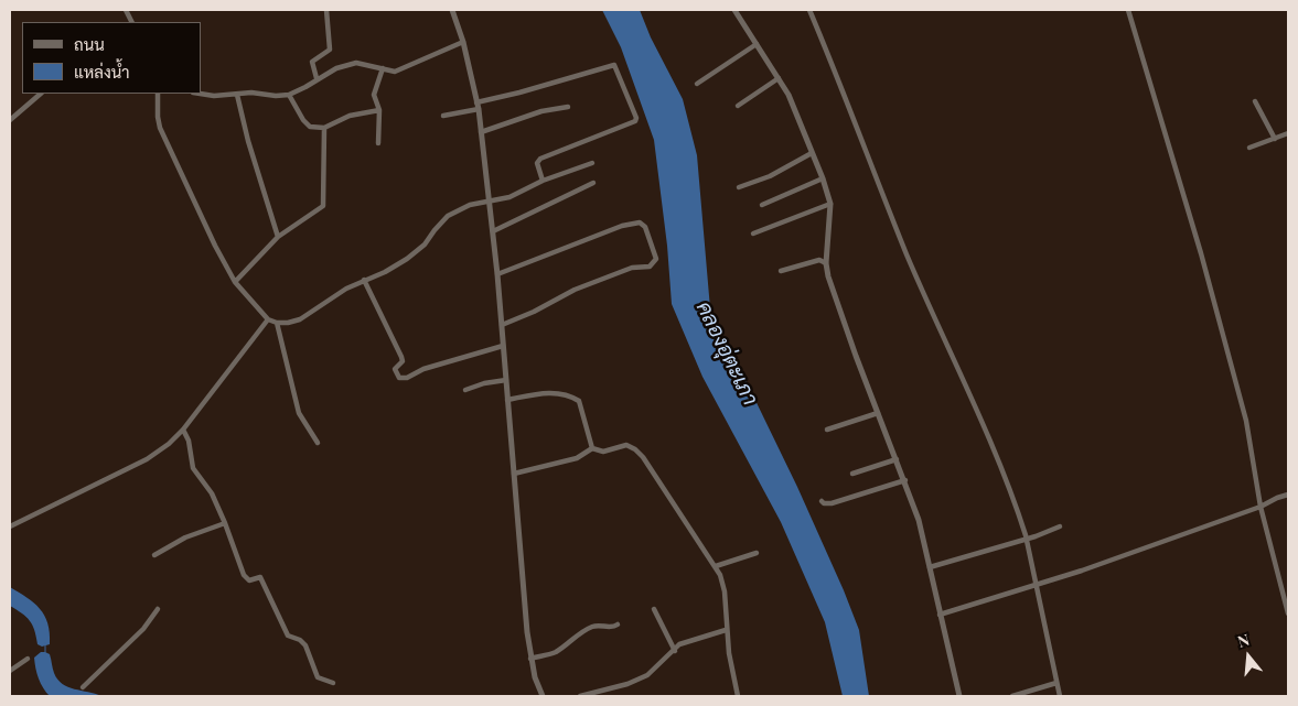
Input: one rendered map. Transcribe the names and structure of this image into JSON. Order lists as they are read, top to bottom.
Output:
{
  "water": ["คลองอุ่ตะเภา"],
  "legend": ["ถนน", "แหล่งน้ำ"],
  "north": "top"
}
